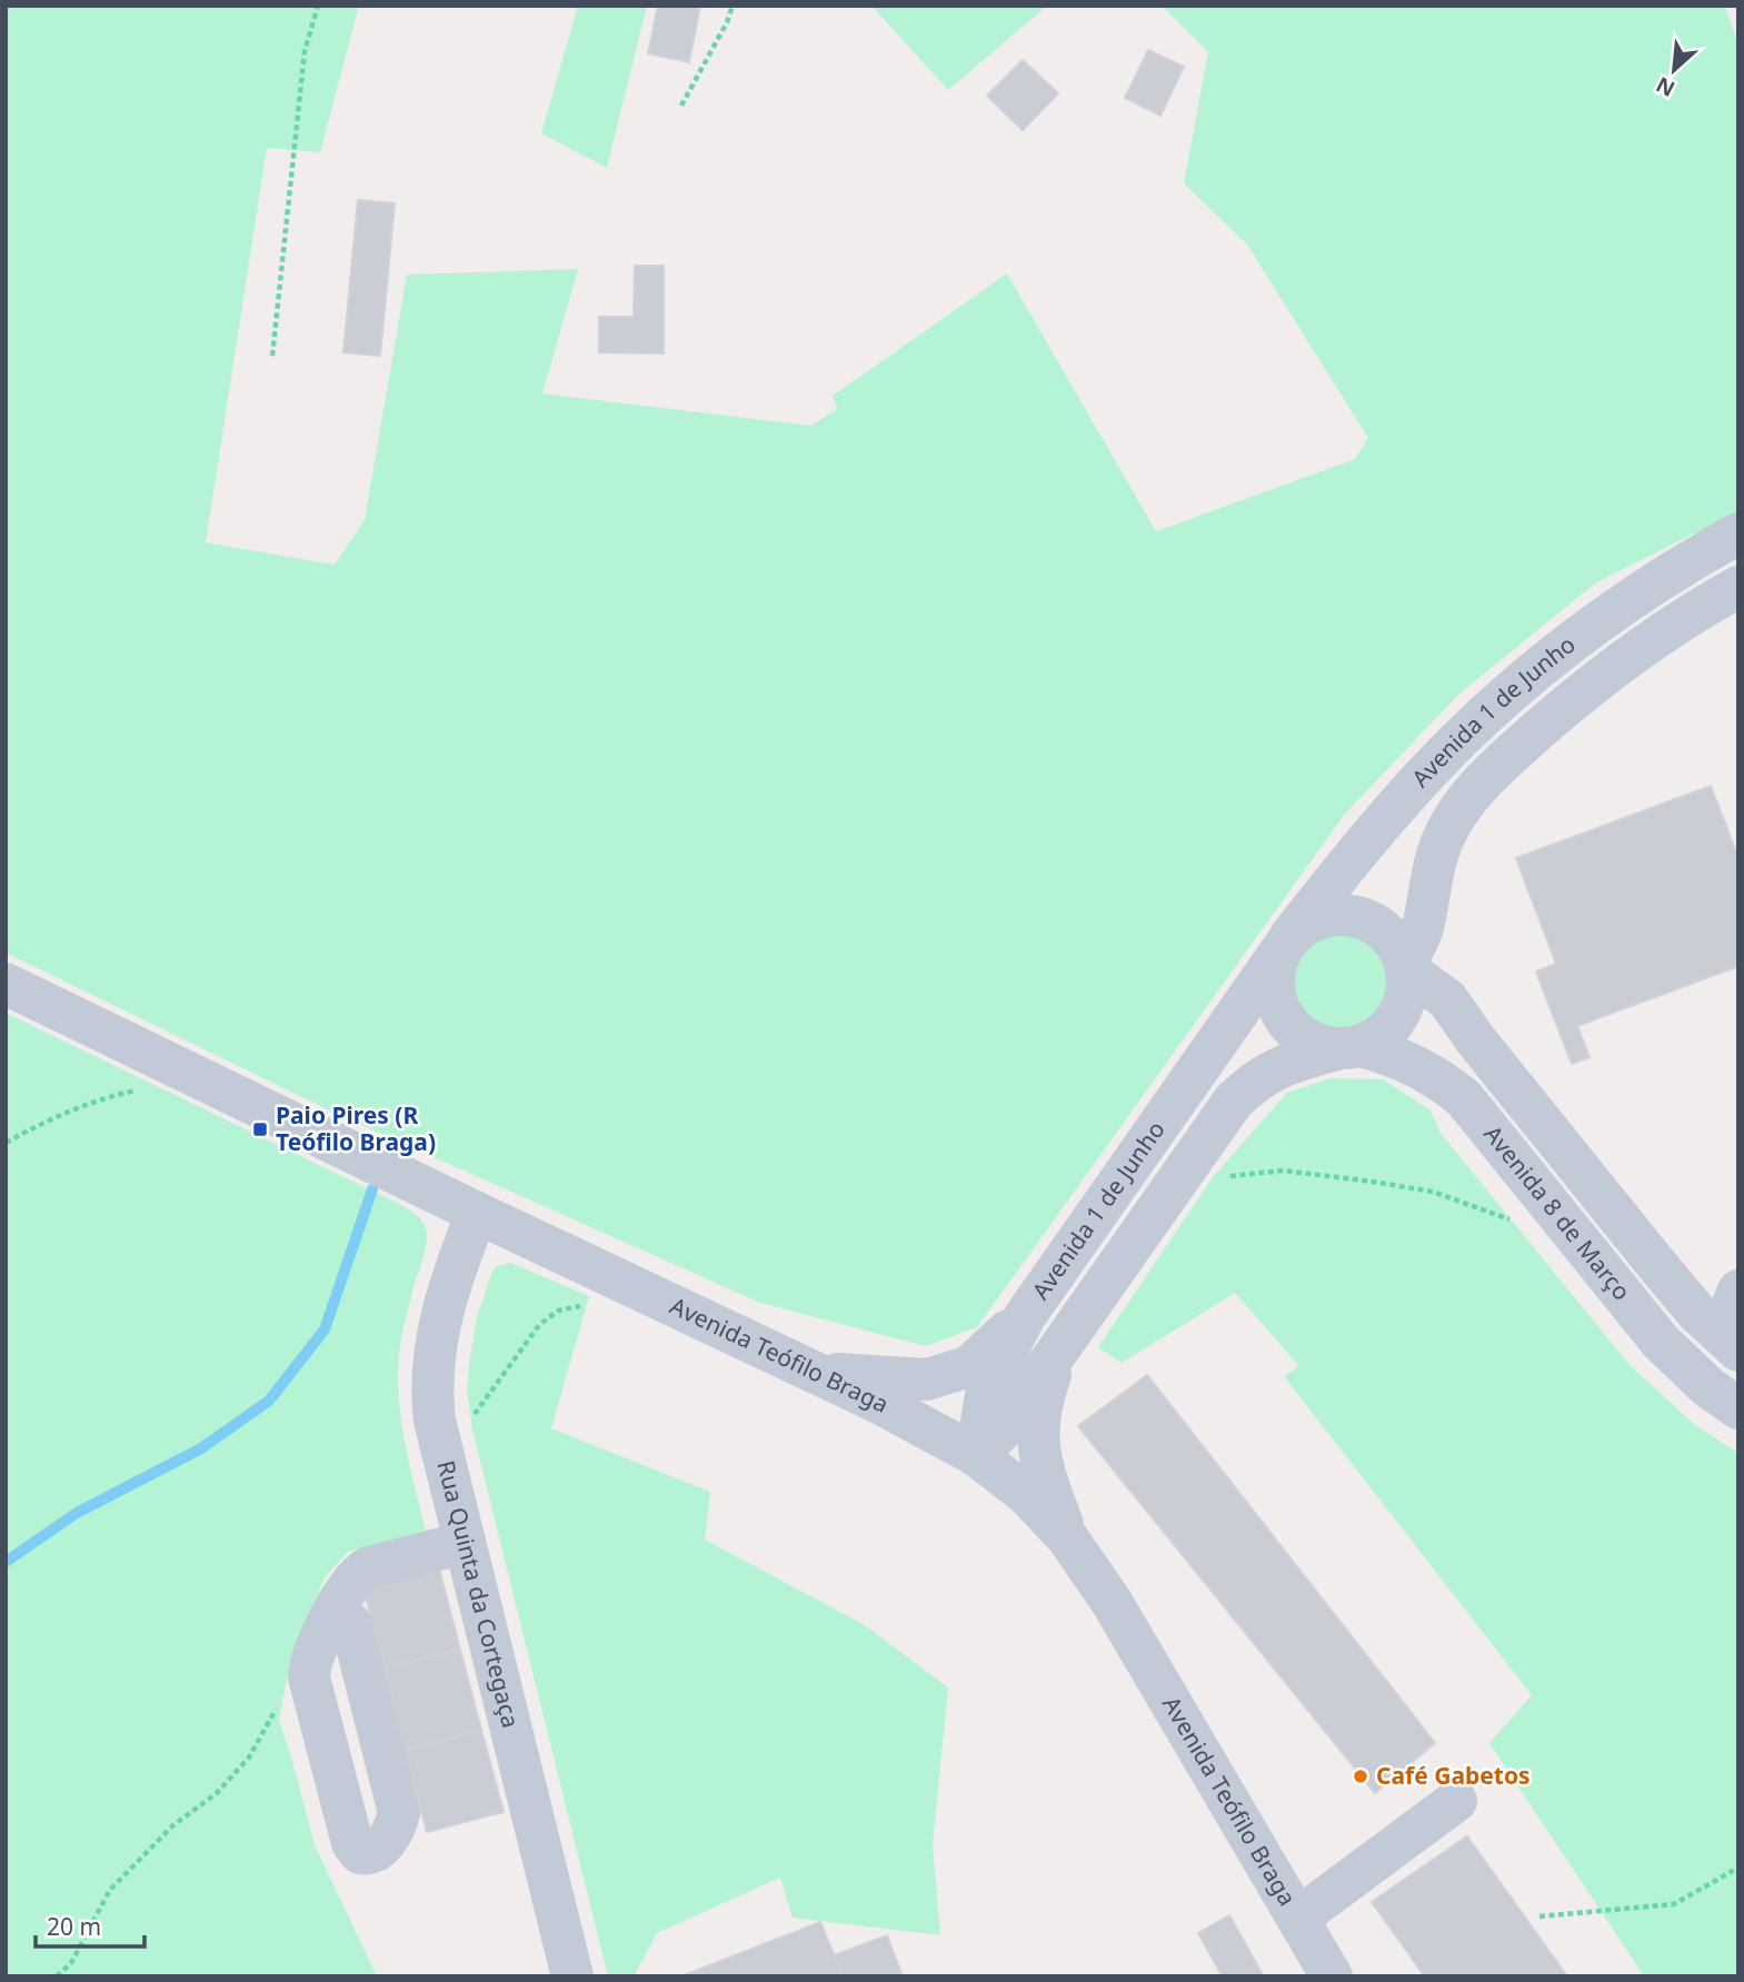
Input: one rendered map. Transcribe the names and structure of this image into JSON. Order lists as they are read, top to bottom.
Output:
{
  "streets": {
    "street": [
      "Avenida 1 de Junho",
      "Avenida 8 de Março",
      "Avenida Teófilo Braga",
      "Rua Quinta da Cortegaça"
    ]
  },
  "crossings": [
    ["Avenida 1 de Junho", "Avenida 8 de Março"],
    ["Avenida 1 de Junho", "Avenida Teófilo Braga"],
    ["Avenida Teófilo Braga", "Rua Quinta da Cortegaça"]
  ],
  "places": {
    "transit": ["Paio Pires (R Teófilo Braga)"],
    "other": ["Café Gabetos"]
  },
  "scale_bar": "20 m",
  "north": "bottom left"
}
